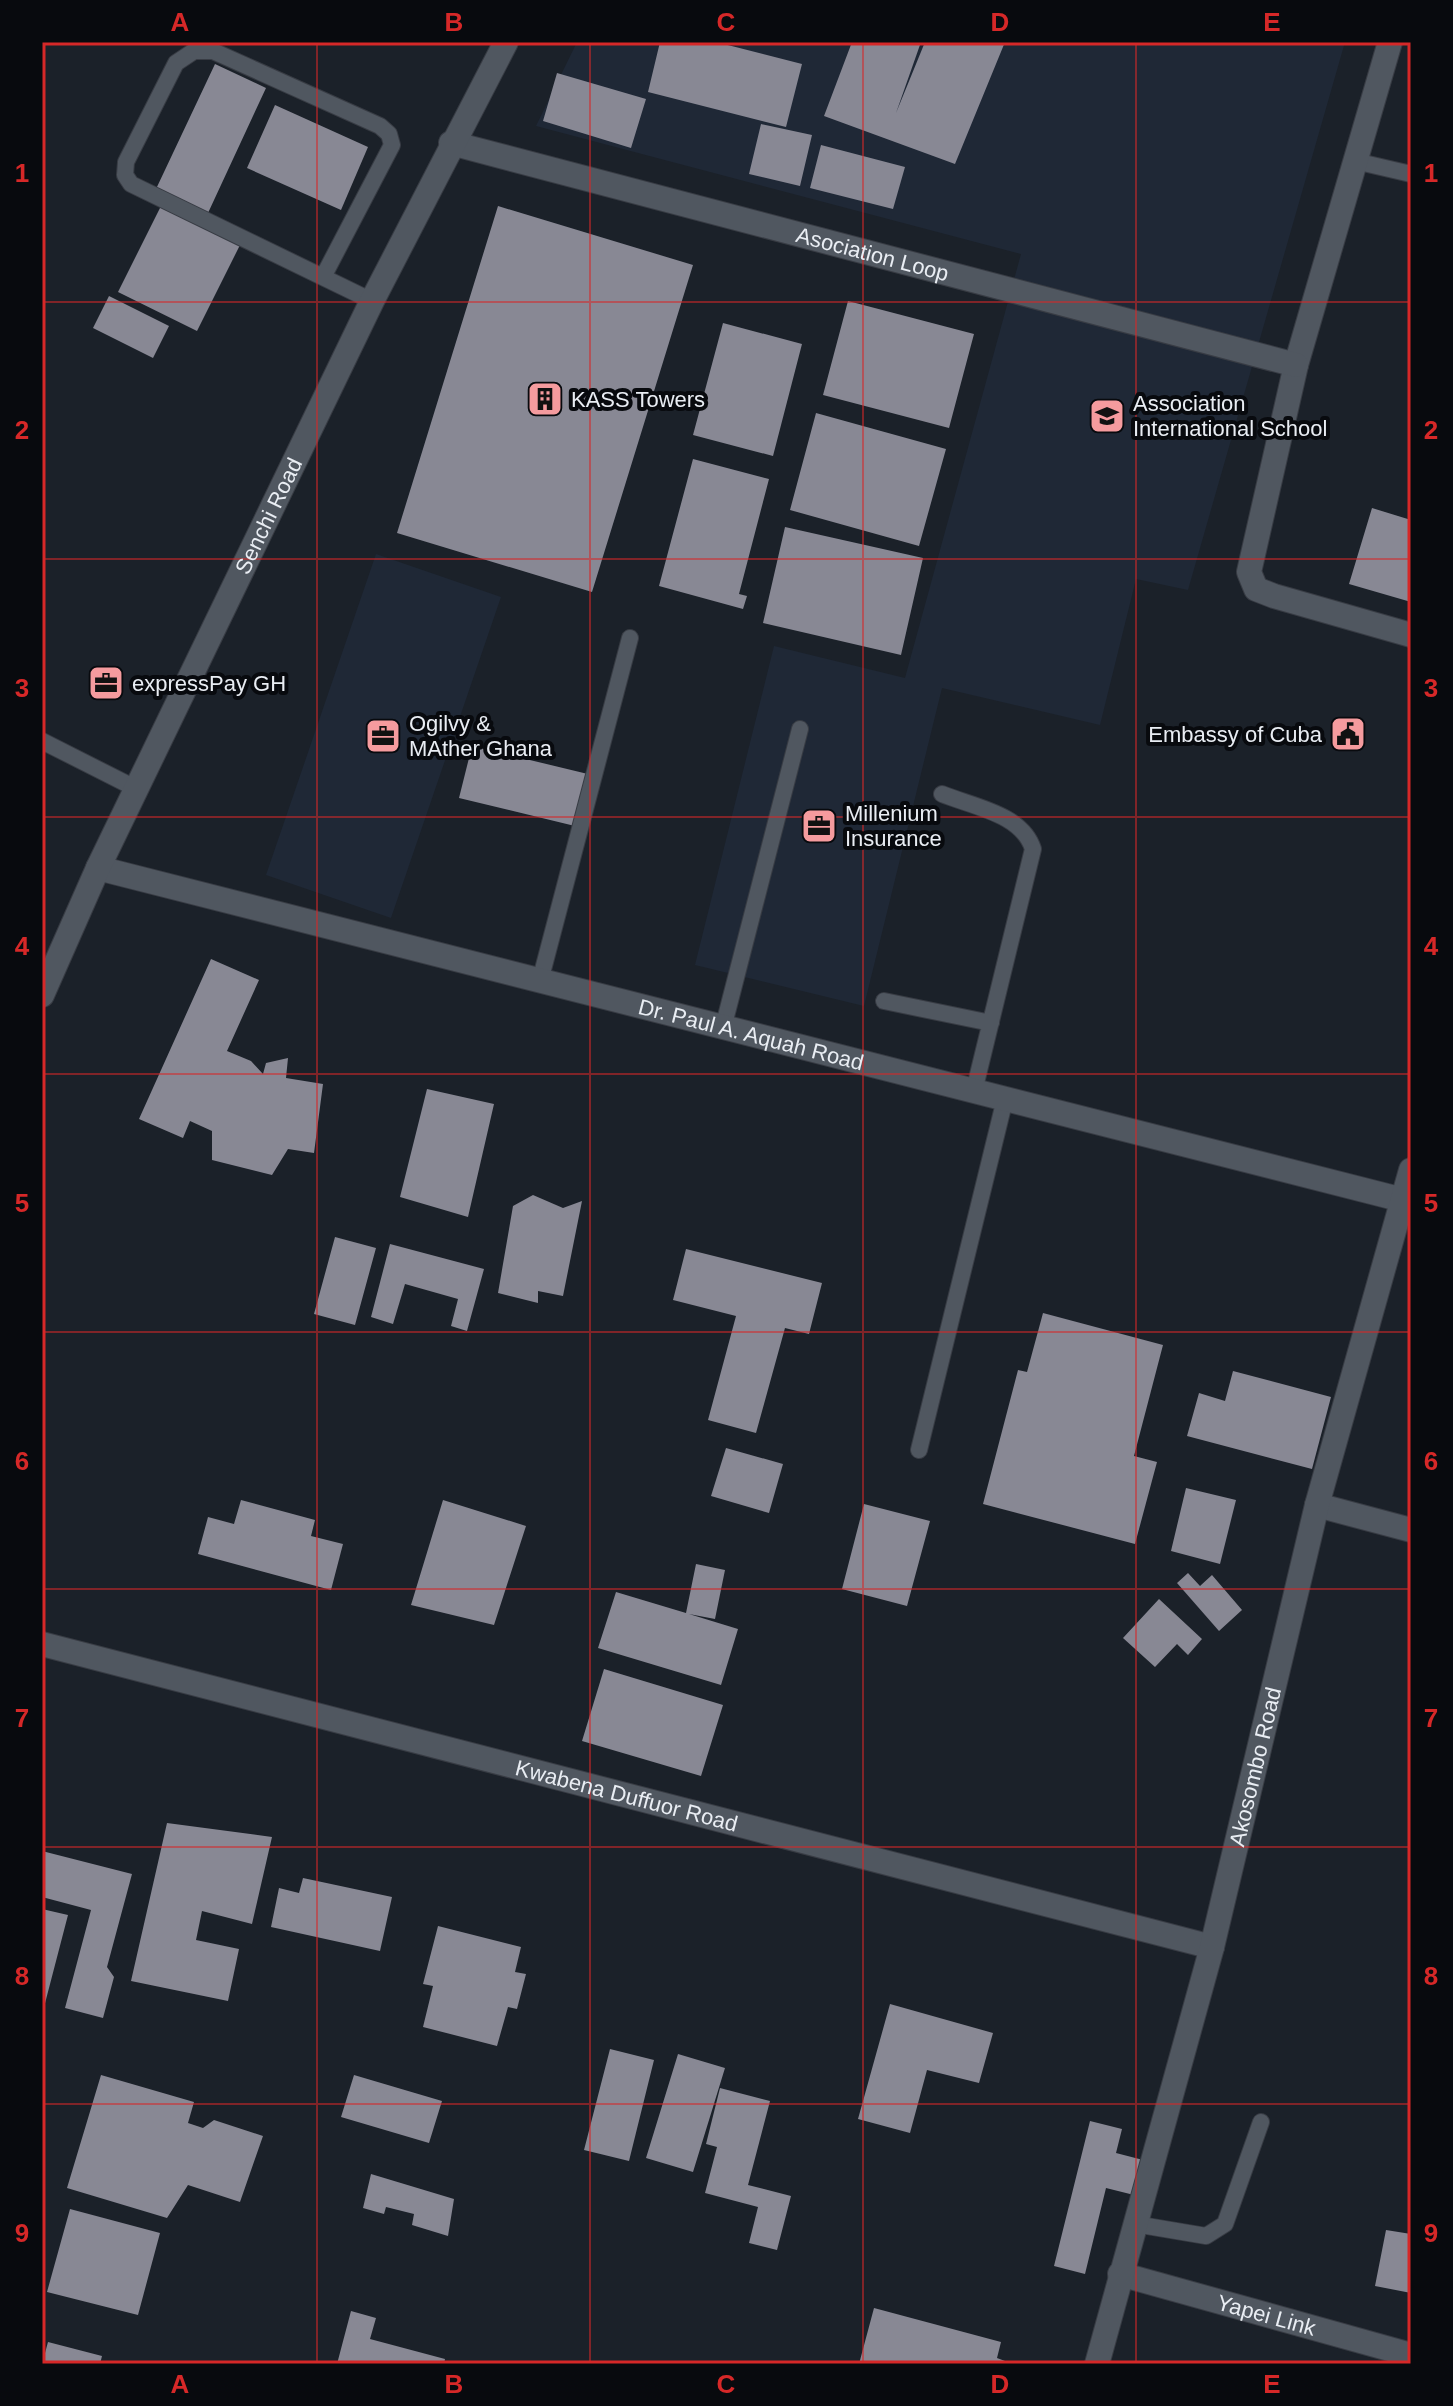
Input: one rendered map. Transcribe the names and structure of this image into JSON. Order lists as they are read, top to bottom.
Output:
{
  "streets": {
    "street": [
      "Asociation Loop",
      "Senchi Road",
      "Dr. Paul A. Aquah Road",
      "Akosombo Road",
      "Kwabena Duffuor Road",
      "Yapei Link"
    ]
  },
  "crossings": [
    ["Asociation Loop", "Senchi Road"],
    ["Senchi Road", "Dr. Paul A. Aquah Road"],
    ["Dr. Paul A. Aquah Road", "Akosombo Road"],
    ["Akosombo Road", "Kwabena Duffuor Road"],
    ["Akosombo Road", "Yapei Link"]
  ],
  "places": {
    "building": ["KASS Towers"],
    "school or university": ["Association International School"],
    "office": ["expressPay GH", "Ogilvy & MAther Ghana", "Millenium Insurance"],
    "public building": ["Embassy of Cuba"]
  },
  "grid": {
    "columns": [
      "A",
      "B",
      "C",
      "D",
      "E"
    ],
    "rows": [
      "1",
      "2",
      "3",
      "4",
      "5",
      "6",
      "7",
      "8",
      "9"
    ]
  }
}
